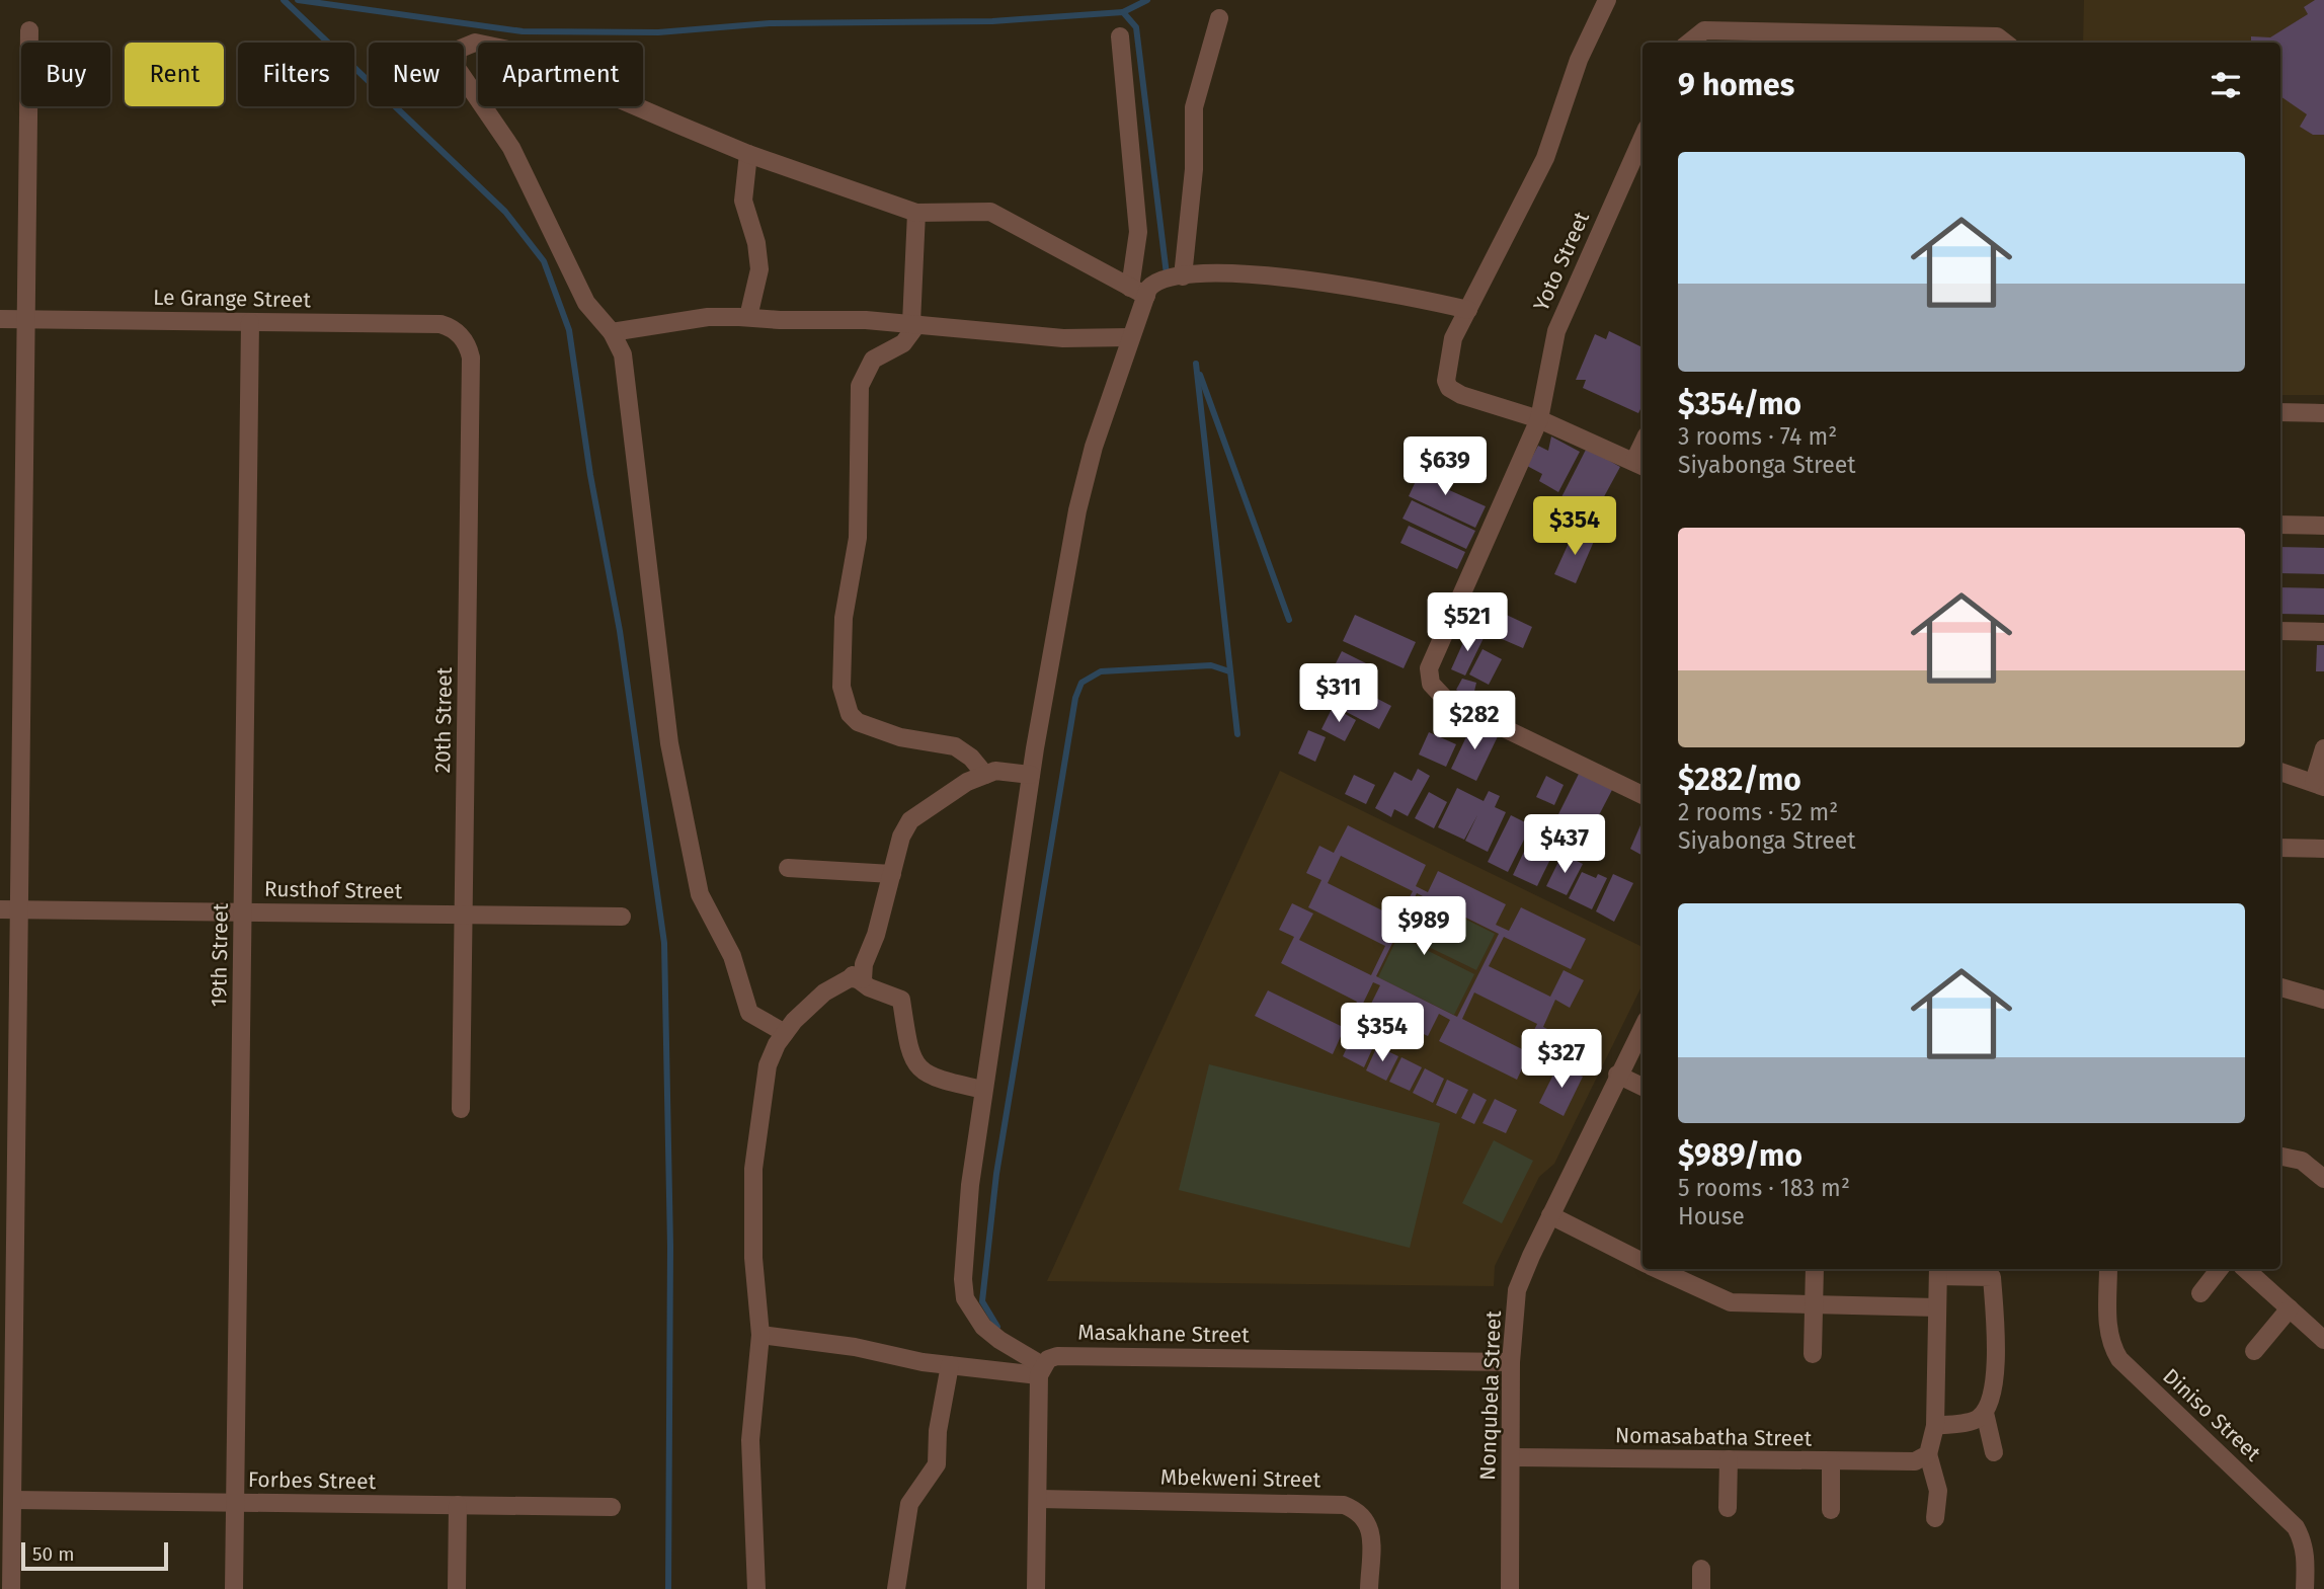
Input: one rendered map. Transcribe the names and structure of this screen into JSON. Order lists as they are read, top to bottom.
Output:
{
  "streets": {
    "street": [
      "Yoto Street",
      "Le Grange Street",
      "20th Street",
      "Rusthof Street",
      "19th Street",
      "Masakhane Street",
      "Nonqubela Street",
      "Diniso Street",
      "Nomasabatha Street",
      "Mbekweni Street",
      "Forbes Street"
    ]
  },
  "crossings": [
    ["Le Grange Street", "20th Street"],
    ["Le Grange Street", "19th Street"],
    ["20th Street", "Rusthof Street"],
    ["Rusthof Street", "19th Street"],
    ["19th Street", "Forbes Street"],
    ["Masakhane Street", "Nonqubela Street"],
    ["Nonqubela Street", "Nomasabatha Street"]
  ],
  "scale_bar": "50 m",
  "page": {
    "chip": [
      "Buy",
      "Rent",
      "Filters",
      "New",
      "Apartment"
    ],
    "heading": "9 homes",
    "list": [
      {
        "name": "$354/mo",
        "note": "3 rooms · 74 m² · Siyabonga Street"
      },
      {
        "name": "$282/mo",
        "note": "2 rooms · 52 m² · Siyabonga Street"
      },
      {
        "name": "$989/mo",
        "note": "5 rooms · 183 m² · House"
      }
    ],
    "price": [
      "$639",
      "$354",
      "$521",
      "$311",
      "$282",
      "$437",
      "$989",
      "$354",
      "$327"
    ],
    "scale": "50 m"
  }
}
